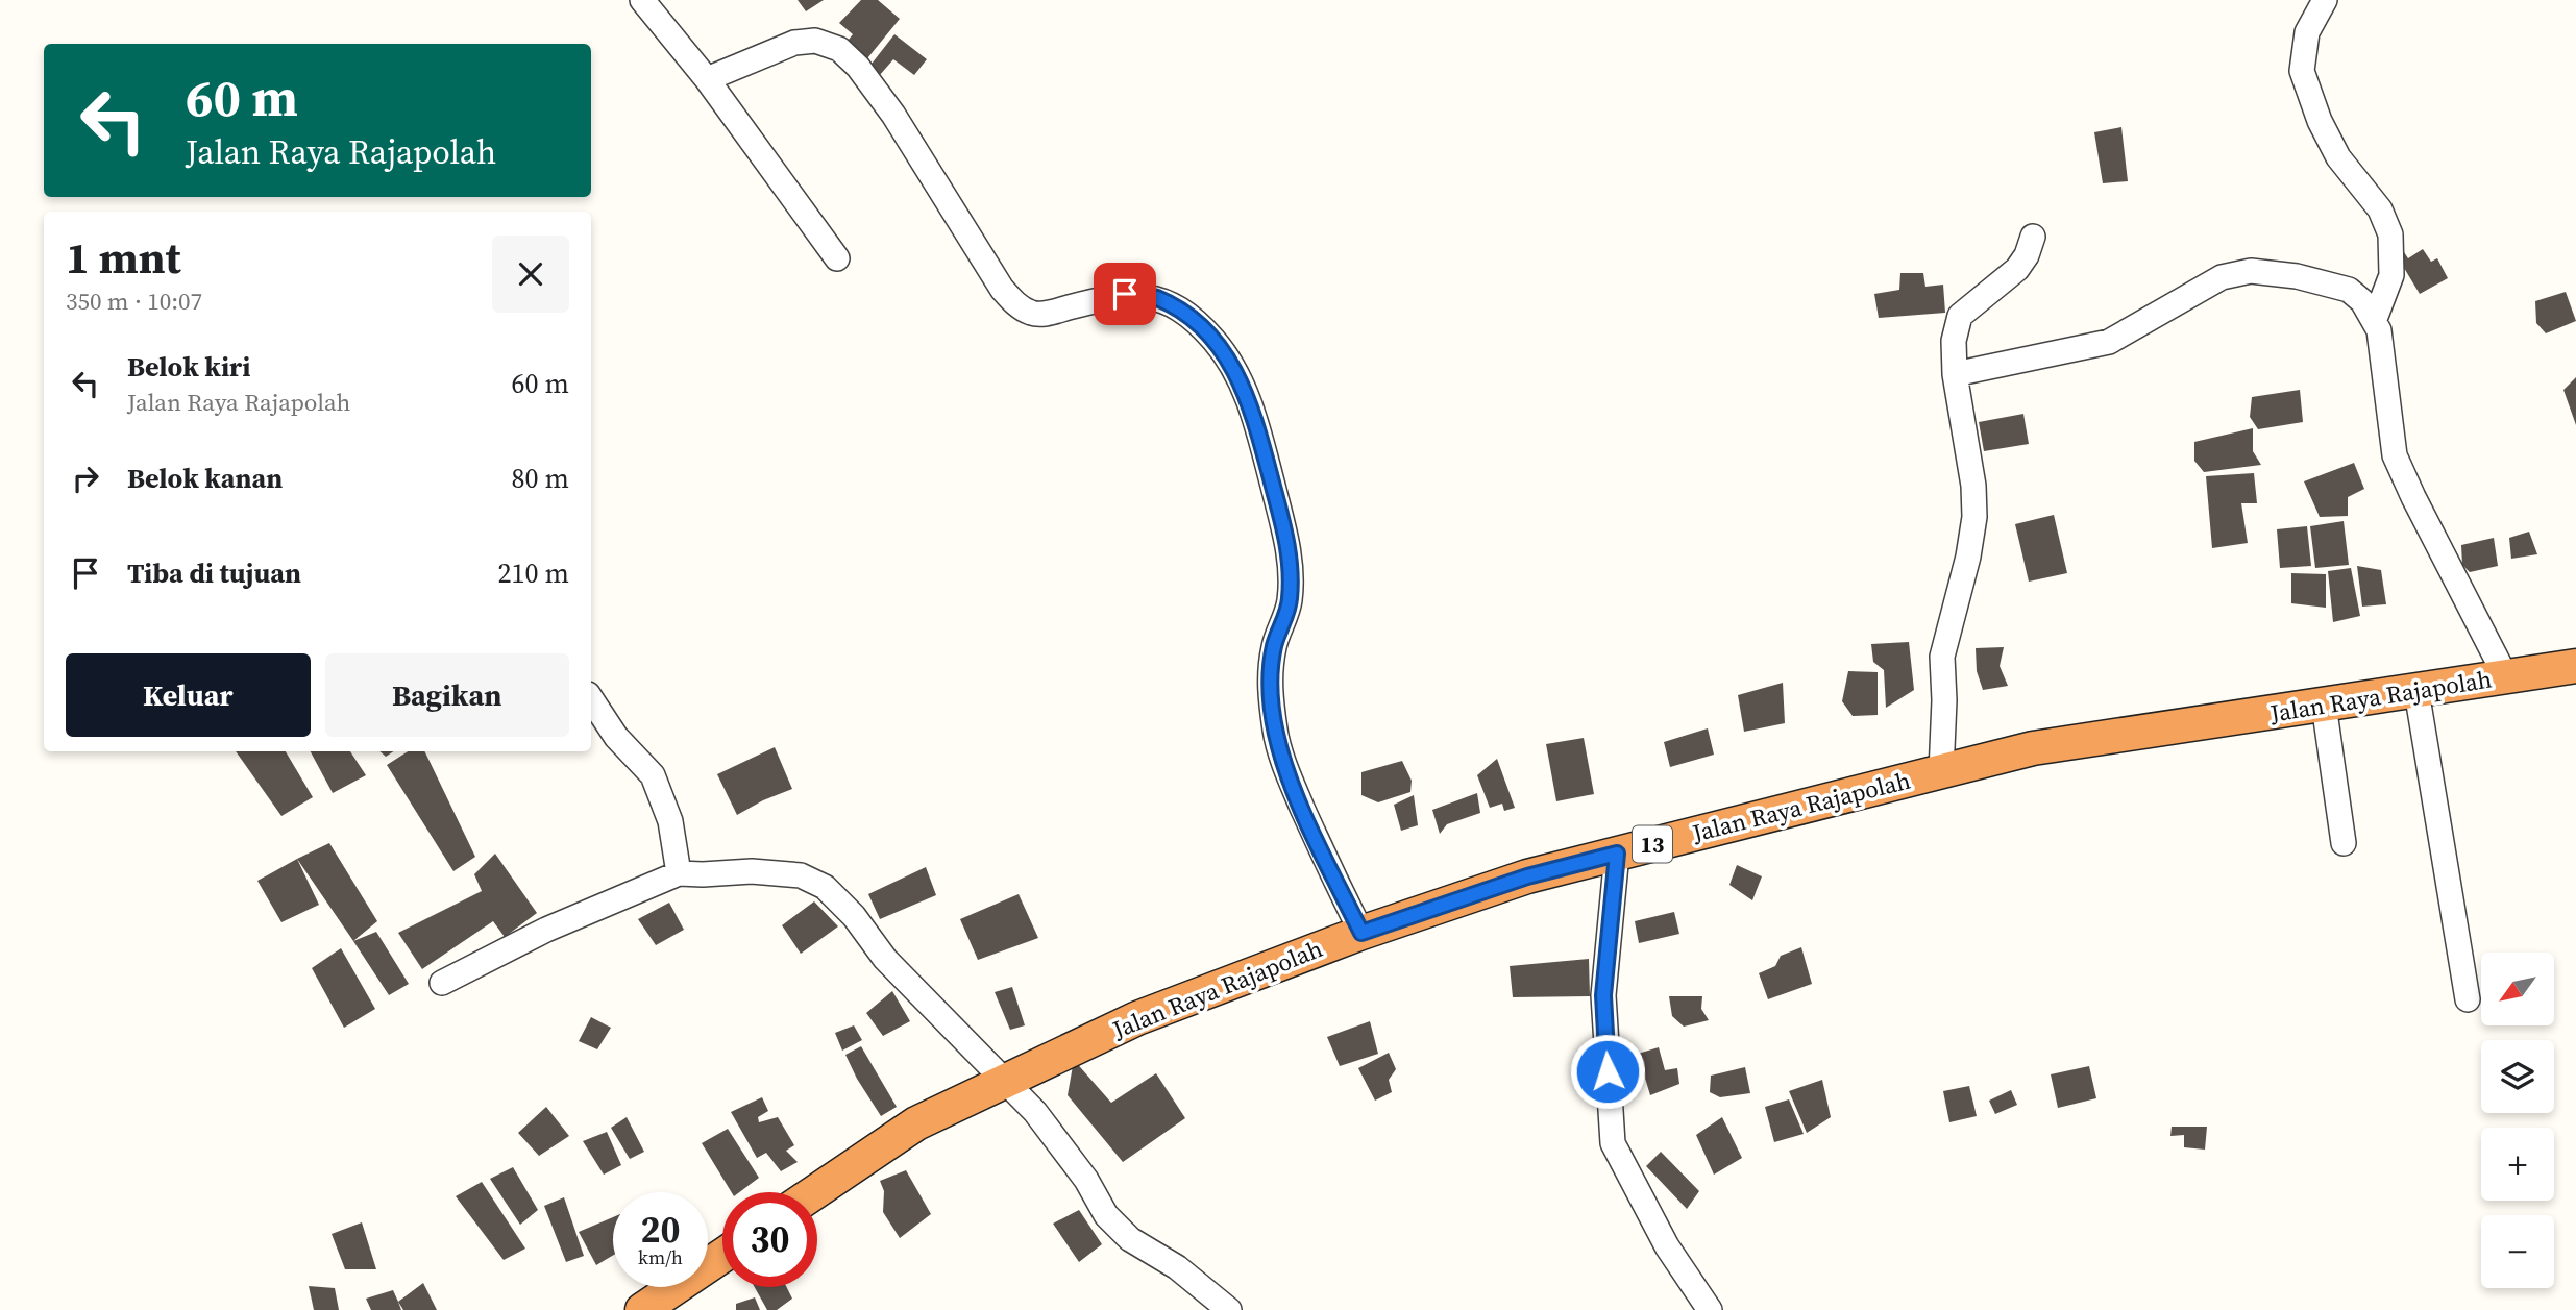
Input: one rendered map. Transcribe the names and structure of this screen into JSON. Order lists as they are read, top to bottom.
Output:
{
  "streets": {
    "highway": ["Jalan Raya Rajapolah", "13"]
  },
  "north": "bottom left",
  "page": {
    "turn": ["60 m", "Jalan Raya Rajapolah"],
    "heading": ["1 mnt", "350 m · 10:07"],
    "list": [
      {
        "name": "Belok kiri",
        "note": "Jalan Raya Rajapolah",
        "value": "60 m"
      },
      {
        "name": "Belok kanan",
        "value": "80 m"
      },
      {
        "name": "Tiba di tujuan",
        "value": "210 m"
      }
    ],
    "buttons": ["Keluar", "Bagikan"],
    "map_buttons": ["+", "−"],
    "speed": "20 km/h",
    "limit": "30"
  }
}
